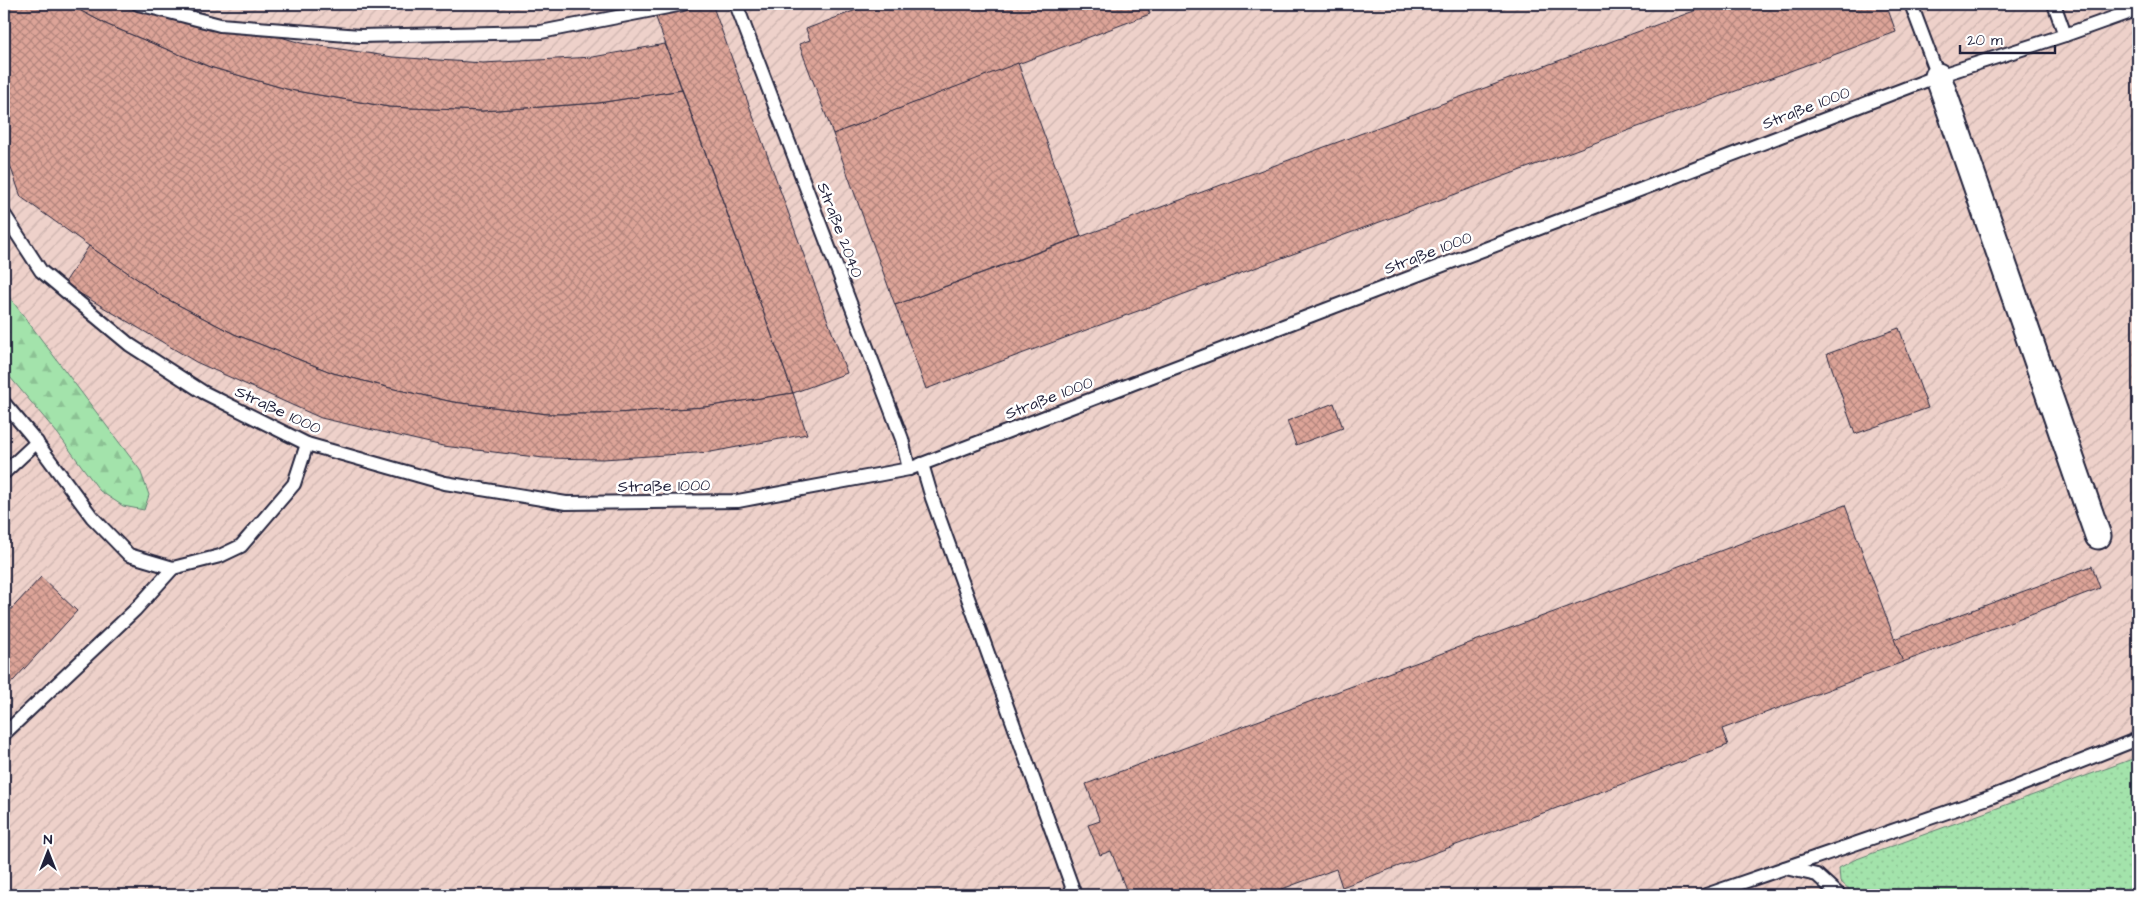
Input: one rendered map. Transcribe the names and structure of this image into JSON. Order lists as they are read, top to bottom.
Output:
{
  "streets": {
    "lane": ["Straße 1000", "Straße 2040"]
  },
  "crossings": [
    ["Straße 1000", "Straße 2040"]
  ],
  "scale_bar": "20 m",
  "north": "top"
}
